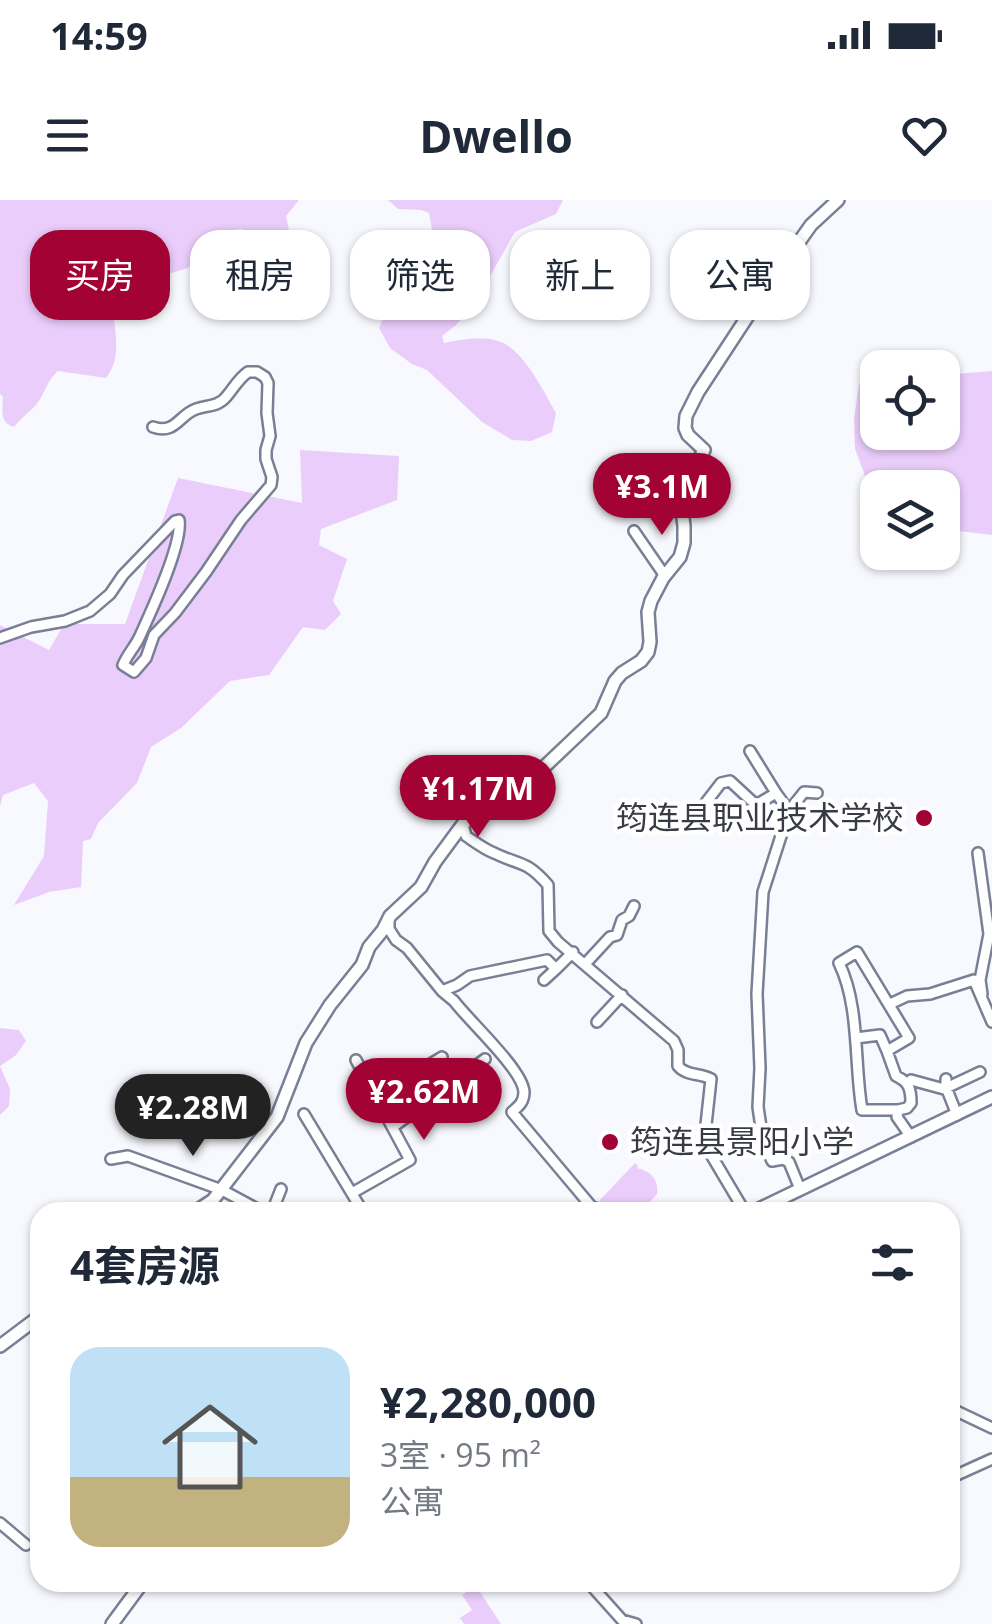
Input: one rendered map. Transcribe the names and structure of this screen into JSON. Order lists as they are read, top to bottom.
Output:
{
  "places": ["筠连县职业技术学校", "筠连县景阳小学"],
  "page": {
    "status": "14:59",
    "header": "Dwello",
    "chip": [
      "买房",
      "租房",
      "筛选",
      "新上",
      "公寓"
    ],
    "price": [
      "¥3.1M",
      "¥1.17M",
      "¥2.62M",
      "¥2.28M"
    ],
    "heading": "4套房源",
    "list": [
      {
        "name": "¥2,280,000",
        "note": "3室 · 95 m² · 公寓"
      }
    ]
  }
}
